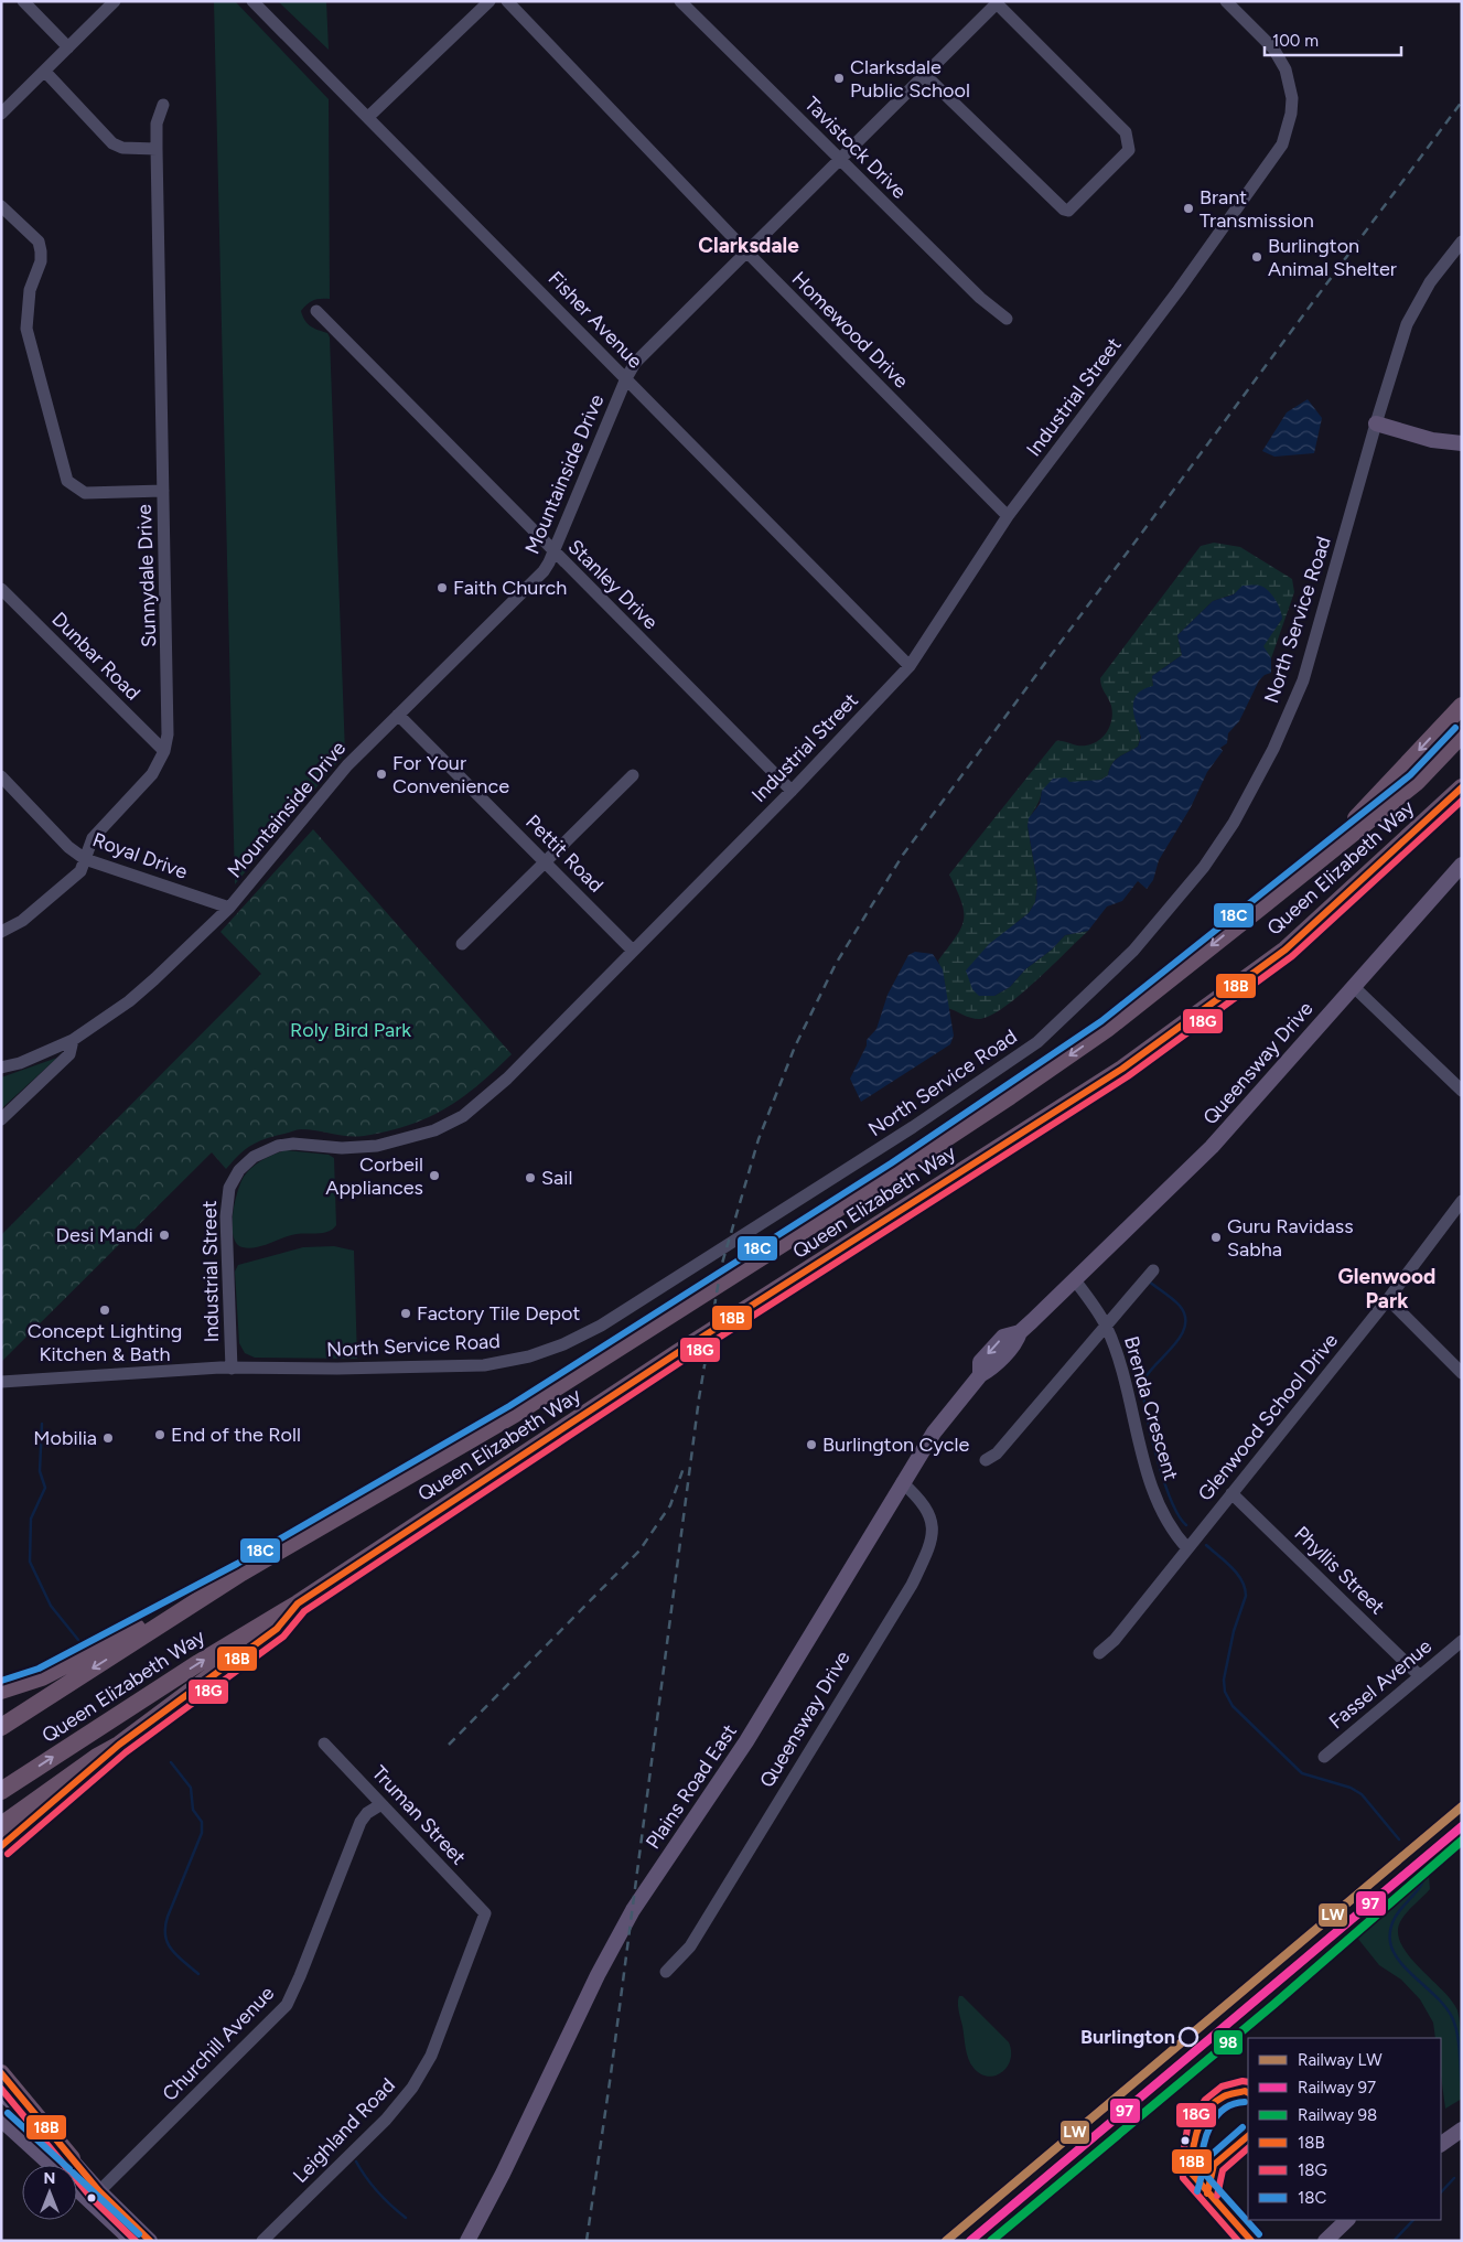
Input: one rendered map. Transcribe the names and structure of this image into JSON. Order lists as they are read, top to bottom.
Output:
{
  "streets": {
    "highway": ["Queen Elizabeth Way"],
    "main road": ["Queensway Drive", "Plains Road East"],
    "street": [
      "Tavistock Drive",
      "Fisher Avenue",
      "Homewood Drive",
      "Industrial Street",
      "Mountainside Drive",
      "Sunnydale Drive",
      "Stanley Drive",
      "North Service Road",
      "Dunbar Road",
      "Pettit Road",
      "Royal Drive",
      "Brenda Crescent",
      "Glenwood School Drive",
      "Phyllis Street",
      "Fassel Avenue",
      "Truman Street",
      "Churchill Avenue",
      "Leighland Road"
    ]
  },
  "crossings": [
    ["Tavistock Drive", "Mountainside Drive"],
    ["Fisher Avenue", "Industrial Street"],
    ["Fisher Avenue", "Mountainside Drive"],
    ["Homewood Drive", "Industrial Street"],
    ["Homewood Drive", "Mountainside Drive"],
    ["Industrial Street", "Stanley Drive"],
    ["Industrial Street", "North Service Road"],
    ["Industrial Street", "Pettit Road"],
    ["Mountainside Drive", "Stanley Drive"],
    ["Mountainside Drive", "Pettit Road"],
    ["Mountainside Drive", "Royal Drive"],
    ["Sunnydale Drive", "Dunbar Road"],
    ["Sunnydale Drive", "Royal Drive"],
    ["Queensway Drive", "Brenda Crescent"],
    ["Queensway Drive", "Plains Road East"],
    ["Brenda Crescent", "Glenwood School Drive"],
    ["Brenda Crescent", "Plains Road East"],
    ["Glenwood School Drive", "Phyllis Street"],
    ["Phyllis Street", "Fassel Avenue"],
    ["Truman Street", "Churchill Avenue"],
    ["Truman Street", "Leighland Road"]
  ],
  "districts": ["Clarksdale", "Glenwood Park"],
  "parks": ["Roly Bird Park"],
  "places": [
    "Clarksdale Public School",
    "Brant Transmission",
    "Burlington Animal Shelter",
    "Faith Church",
    "For Your Convenience",
    "Corbeil Appliances",
    "Sail",
    "Desi Mandi",
    "Guru Ravidass Sabha",
    "Concept Lighting Kitchen & Bath",
    "Factory Tile Depot",
    "End of the Roll",
    "Mobilia",
    "Burlington Cycle",
    "Burlington"
  ],
  "lines": [
    "transit line 18C",
    "transit line 18B",
    "transit line 18G",
    "rail line LW",
    "rail line 97",
    "rail line 98"
  ],
  "legend": [
    "Railway LW",
    "Railway 97",
    "Railway 98",
    "18B",
    "18G",
    "18C"
  ],
  "scale_bar": "100 m",
  "north": "top"
}
